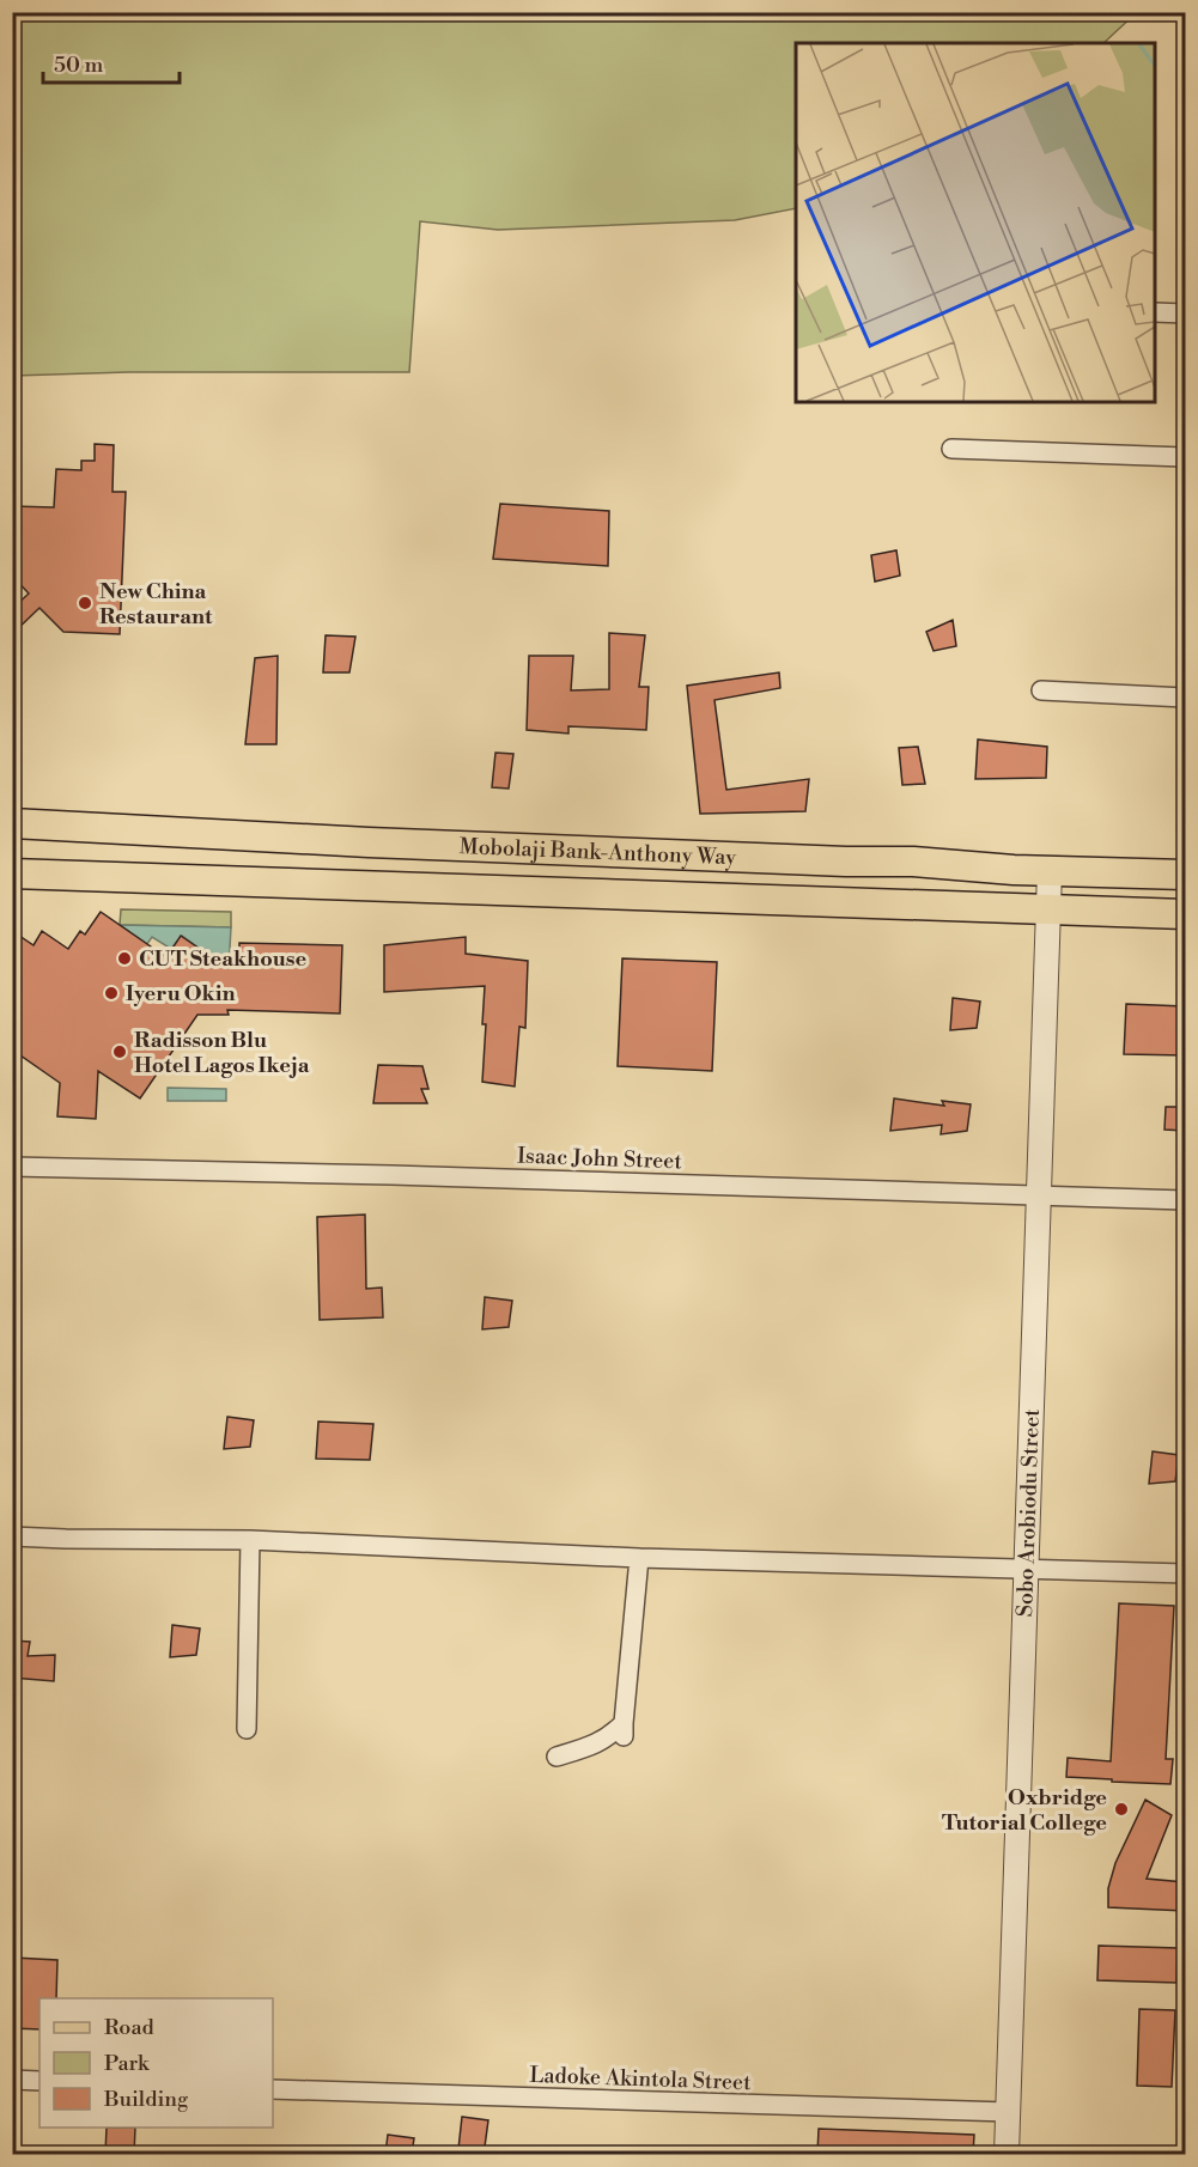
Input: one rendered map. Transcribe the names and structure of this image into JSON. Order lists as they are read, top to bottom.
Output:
{
  "streets": {
    "main road": ["Mobolaji Bank-Anthony Way"],
    "street": ["Isaac John Street", "Sobo Arobiodu Street", "Ladoke Akintola Street"]
  },
  "crossings": [
    ["Mobolaji Bank-Anthony Way", "Sobo Arobiodu Street"],
    ["Isaac John Street", "Sobo Arobiodu Street"],
    ["Sobo Arobiodu Street", "Ladoke Akintola Street"]
  ],
  "places": [
    "New China Restaurant",
    "CUT Steakhouse",
    "Iyeru Okin",
    "Radisson Blu Hotel Lagos Ikeja",
    "Oxbridge Tutorial College"
  ],
  "legend": ["Road", "Park", "Building"],
  "scale_bar": "50 m"
}
